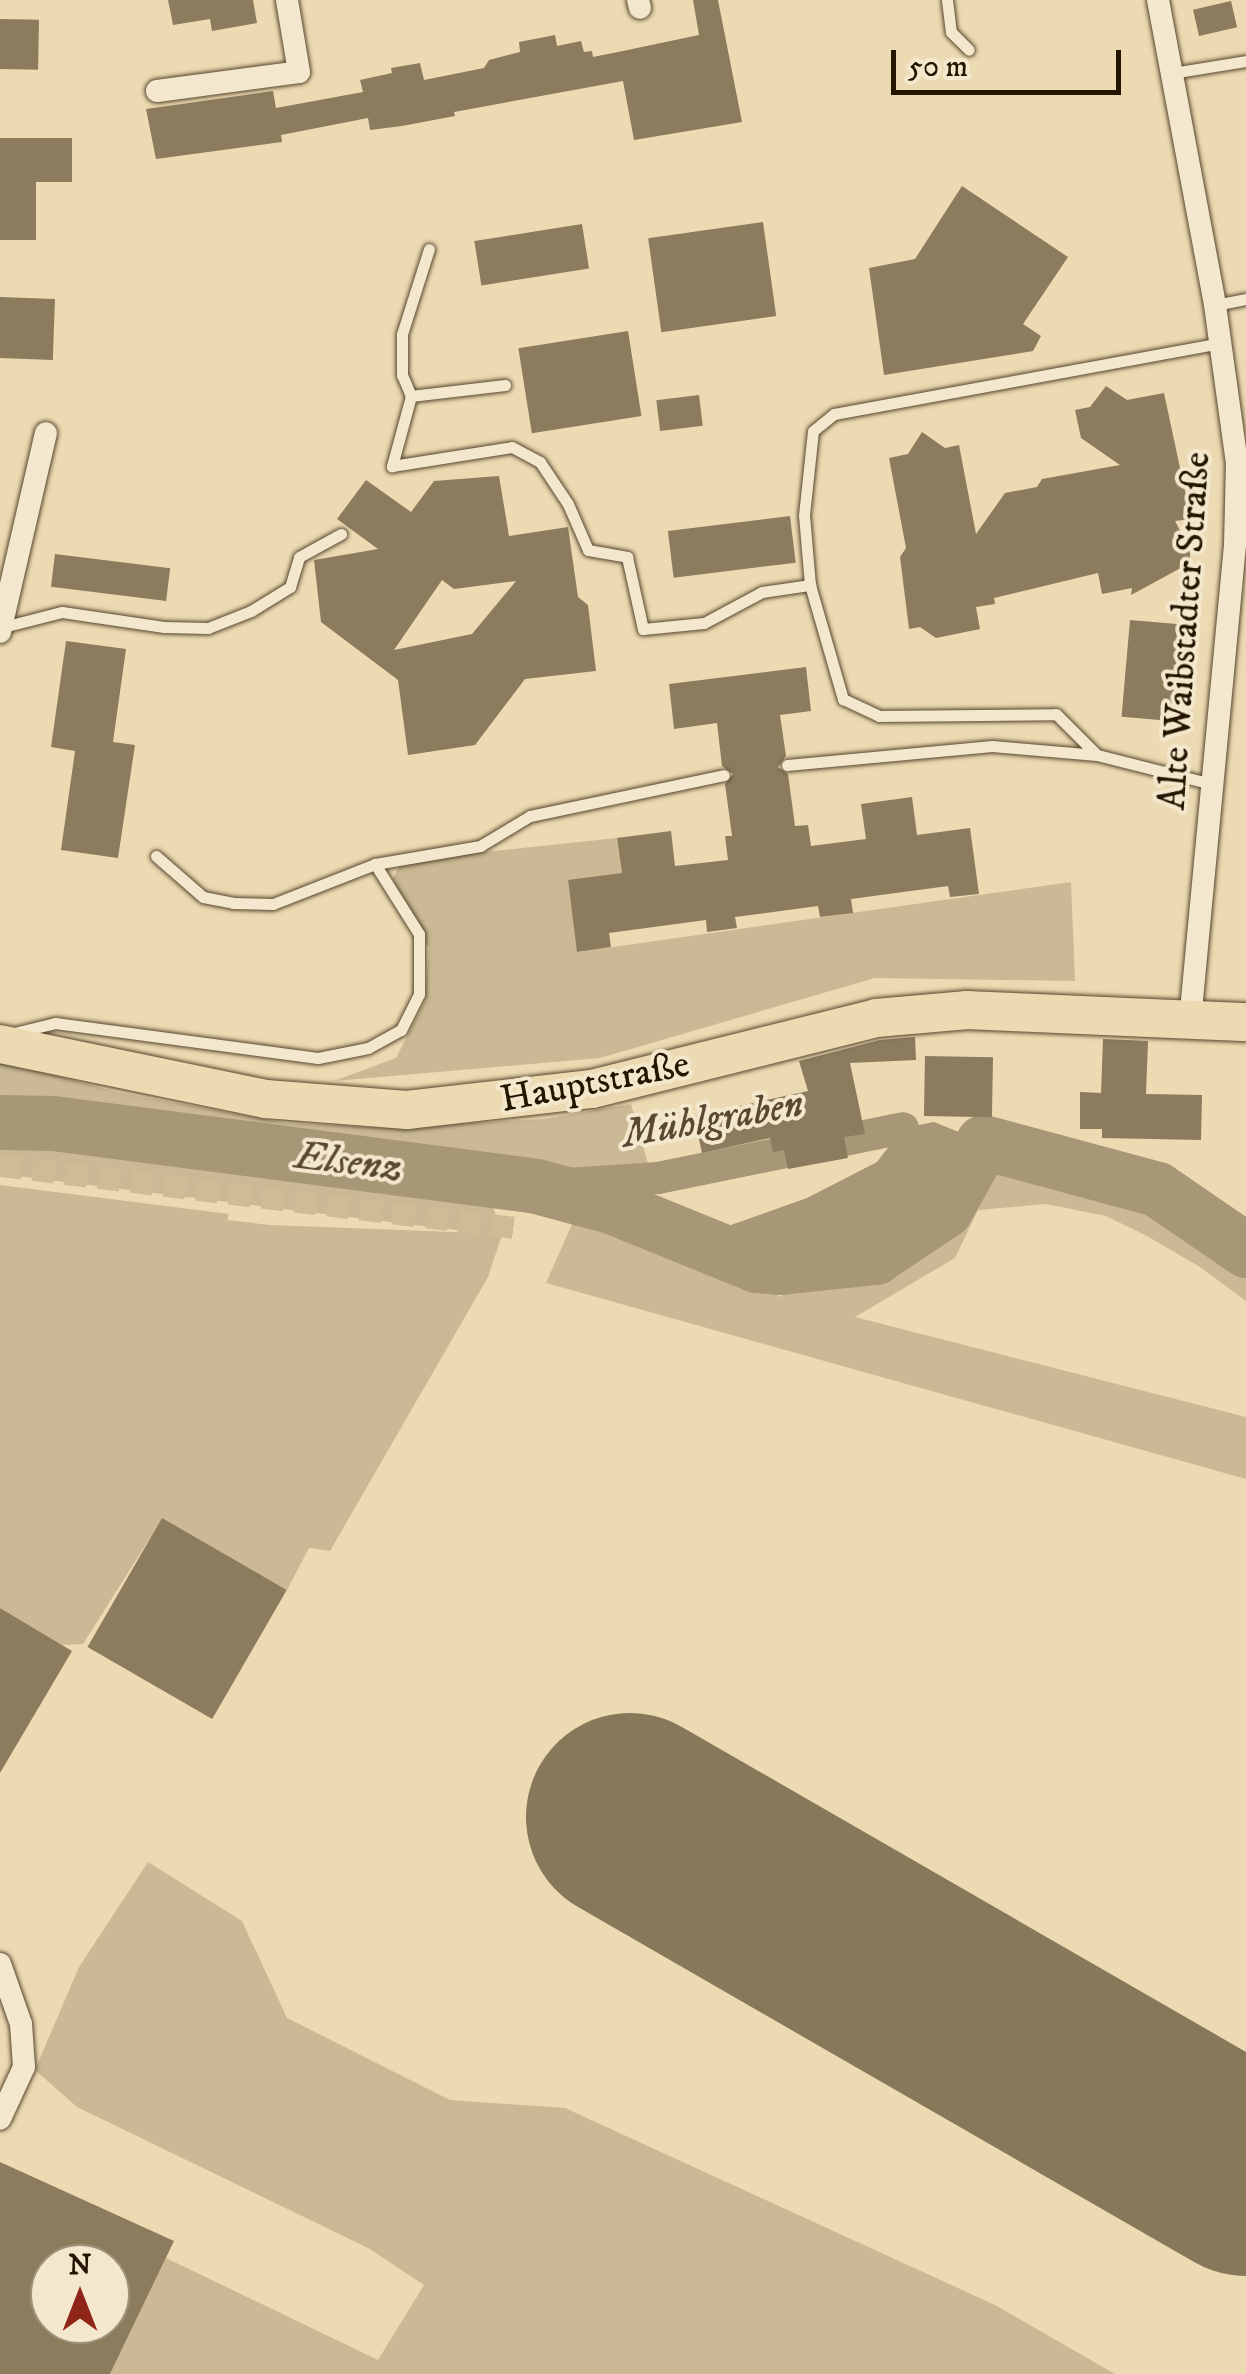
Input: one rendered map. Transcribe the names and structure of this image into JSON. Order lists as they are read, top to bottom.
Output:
{
  "streets": {
    "main road": ["Hauptstraße"],
    "street": ["Alte Waibstadter Straße"]
  },
  "crossings": [
    ["Alte Waibstadter Straße", "Hauptstraße"]
  ],
  "water": ["Mühlgraben", "Elsenz"],
  "scale_bar": "50 m",
  "north": "top"
}
